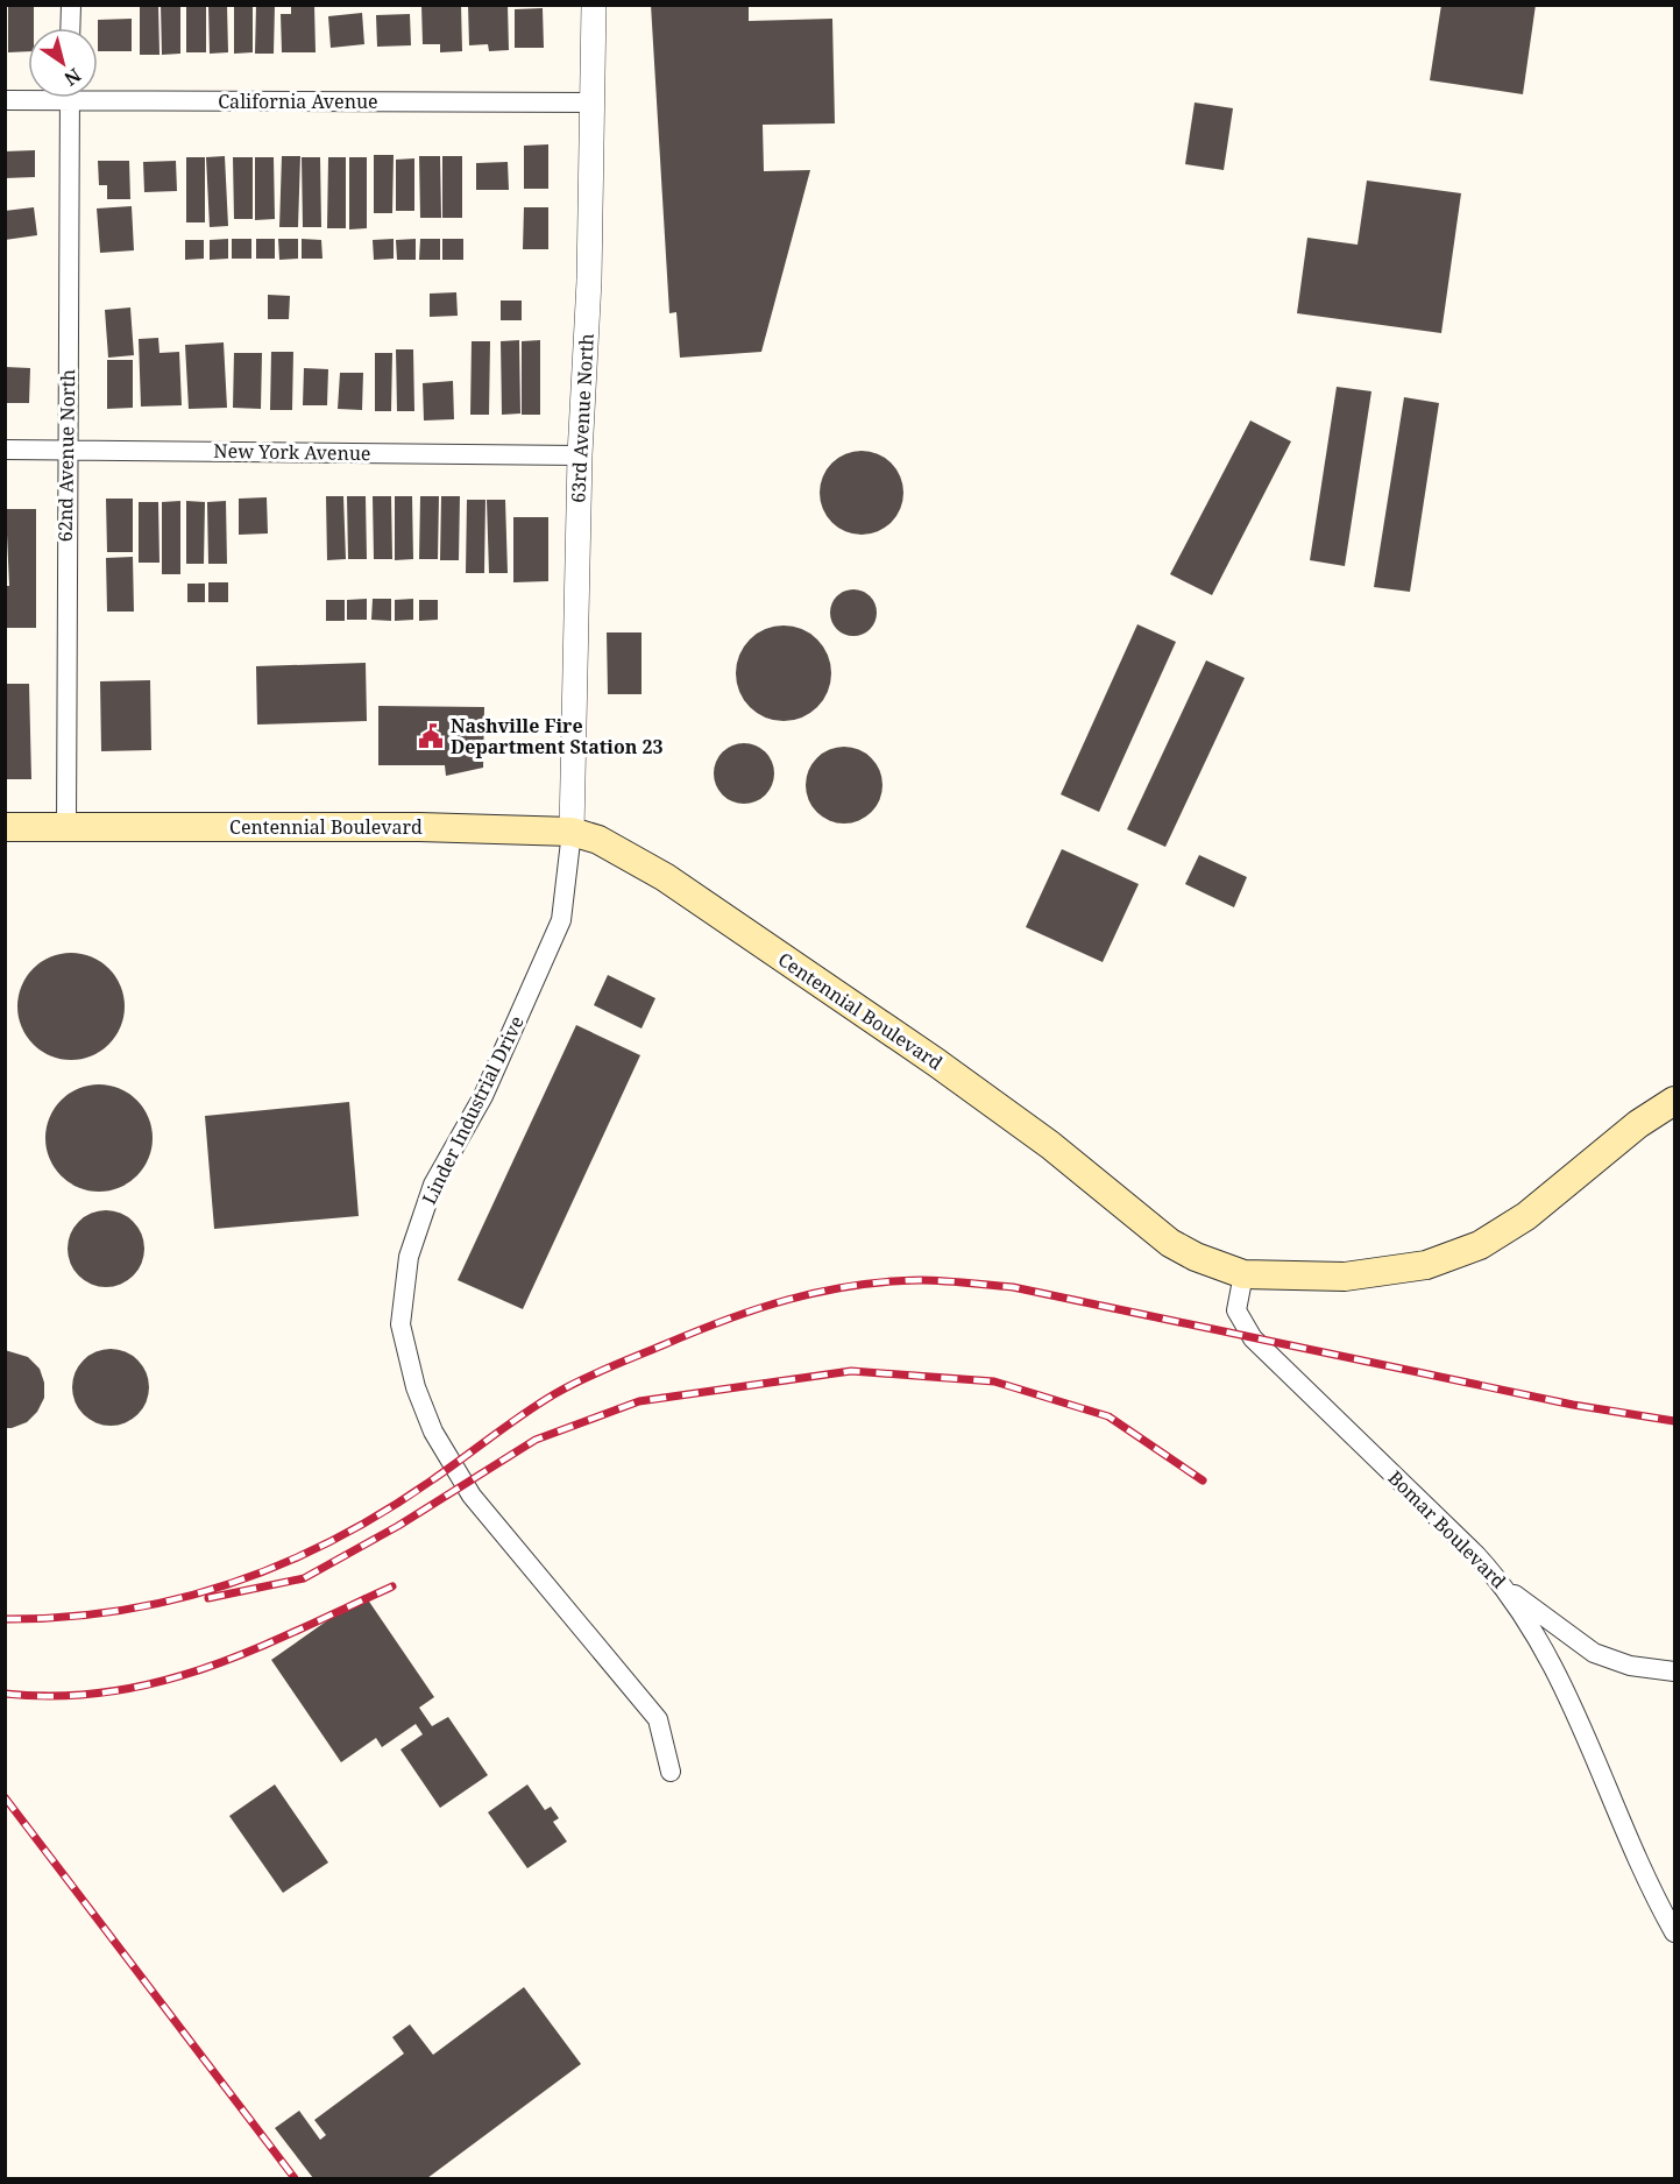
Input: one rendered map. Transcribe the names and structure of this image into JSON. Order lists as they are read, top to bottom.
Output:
{
  "streets": {
    "main road": ["Centennial Boulevard"],
    "street": [
      "California Avenue",
      "63rd Avenue North",
      "New York Avenue",
      "62nd Avenue North",
      "Linder Industrial Drive",
      "Bomar Boulevard"
    ]
  },
  "crossings": [
    ["California Avenue", "63rd Avenue North"],
    ["63rd Avenue North", "New York Avenue"],
    ["63rd Avenue North", "Centennial Boulevard"],
    ["63rd Avenue North", "Linder Industrial Drive"],
    ["New York Avenue", "62nd Avenue North"],
    ["62nd Avenue North", "Centennial Boulevard"],
    ["Centennial Boulevard", "Linder Industrial Drive"],
    ["Centennial Boulevard", "Bomar Boulevard"]
  ],
  "places": {
    "public building": ["Nashville Fire Department Station 23"]
  },
  "north": "bottom right"
}
